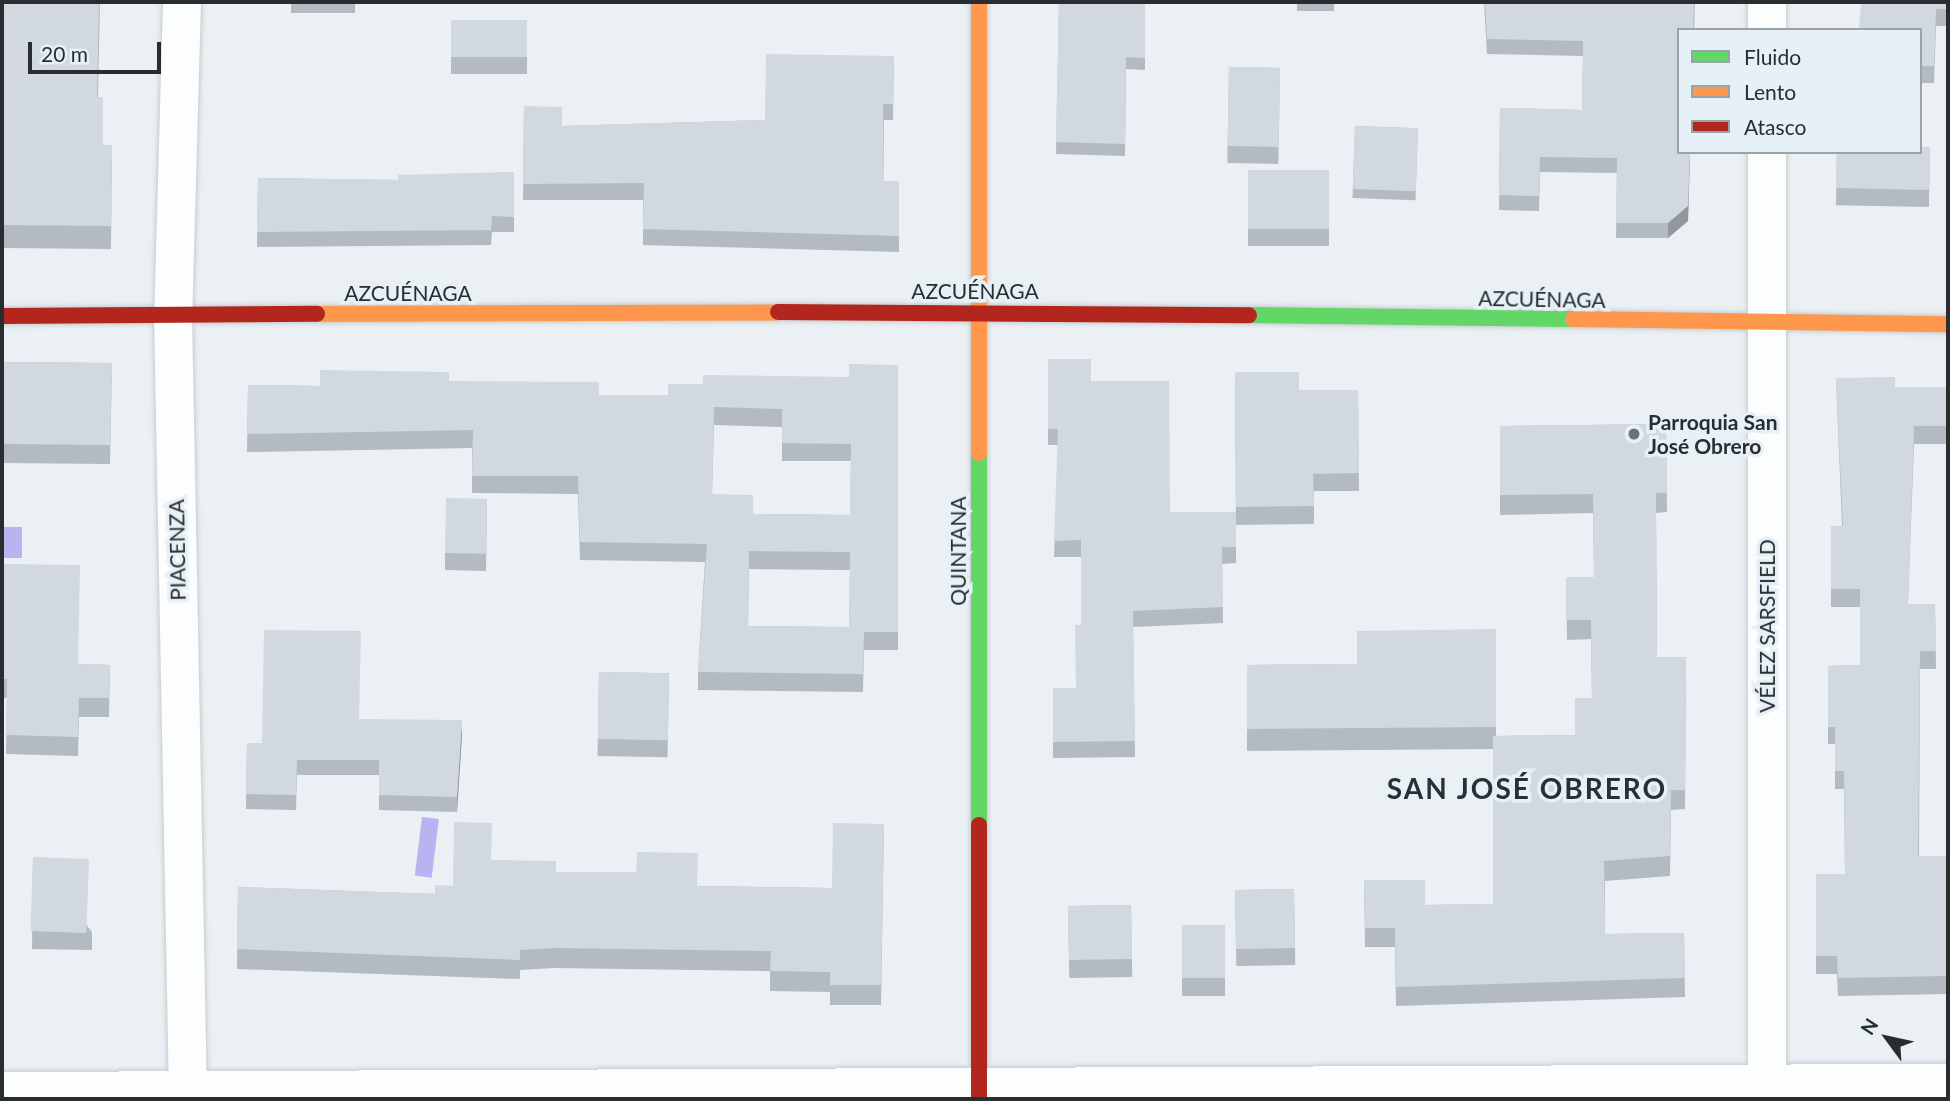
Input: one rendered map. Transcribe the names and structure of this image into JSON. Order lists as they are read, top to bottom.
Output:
{
  "streets": {
    "street": [
      "AZCUÉNAGA",
      "PIACENZA",
      "QUINTANA",
      "VÉLEZ SARSFIELD"
    ]
  },
  "crossings": [
    ["AZCUÉNAGA", "PIACENZA"],
    ["AZCUÉNAGA", "QUINTANA"],
    ["AZCUÉNAGA", "VÉLEZ SARSFIELD"]
  ],
  "districts": ["SAN JOSÉ OBRERO"],
  "places": ["Parroquia San José Obrero"],
  "legend": ["Fluido", "Lento", "Atasco"],
  "scale_bar": "20 m",
  "north": "top left"
}
